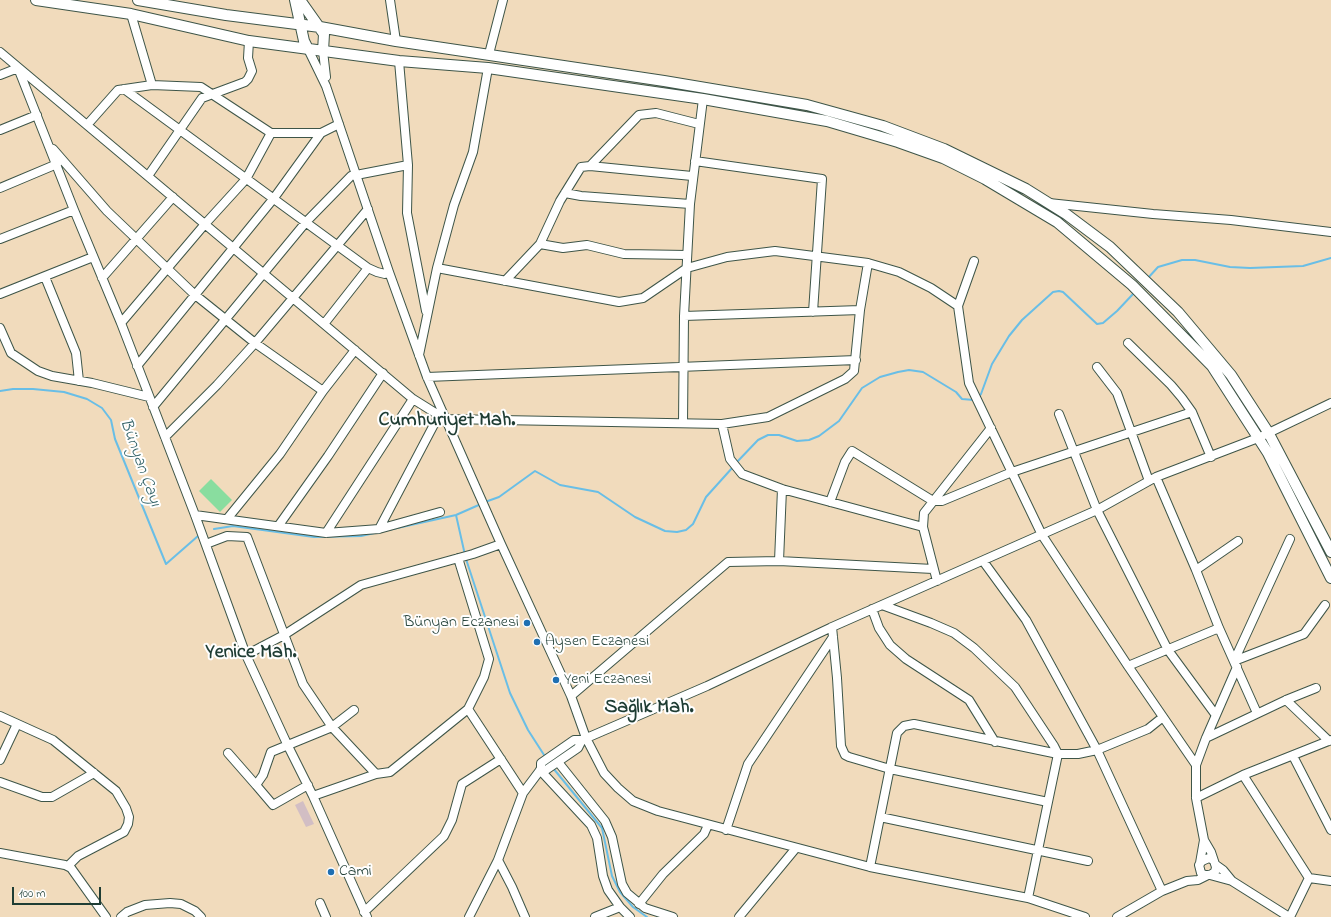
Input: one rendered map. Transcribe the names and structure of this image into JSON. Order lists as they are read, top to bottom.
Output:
{
  "districts": ["Cumhuriyet Mah.", "Yenice Mah.", "Sağlık Mah."],
  "water": ["Bünyan Çayı"],
  "places": [
    "Bünyan Eczanesi",
    "Aysen Eczanesi",
    "Yeni Eczanesi",
    "Cami"
  ],
  "scale_bar": "100 m"
}
